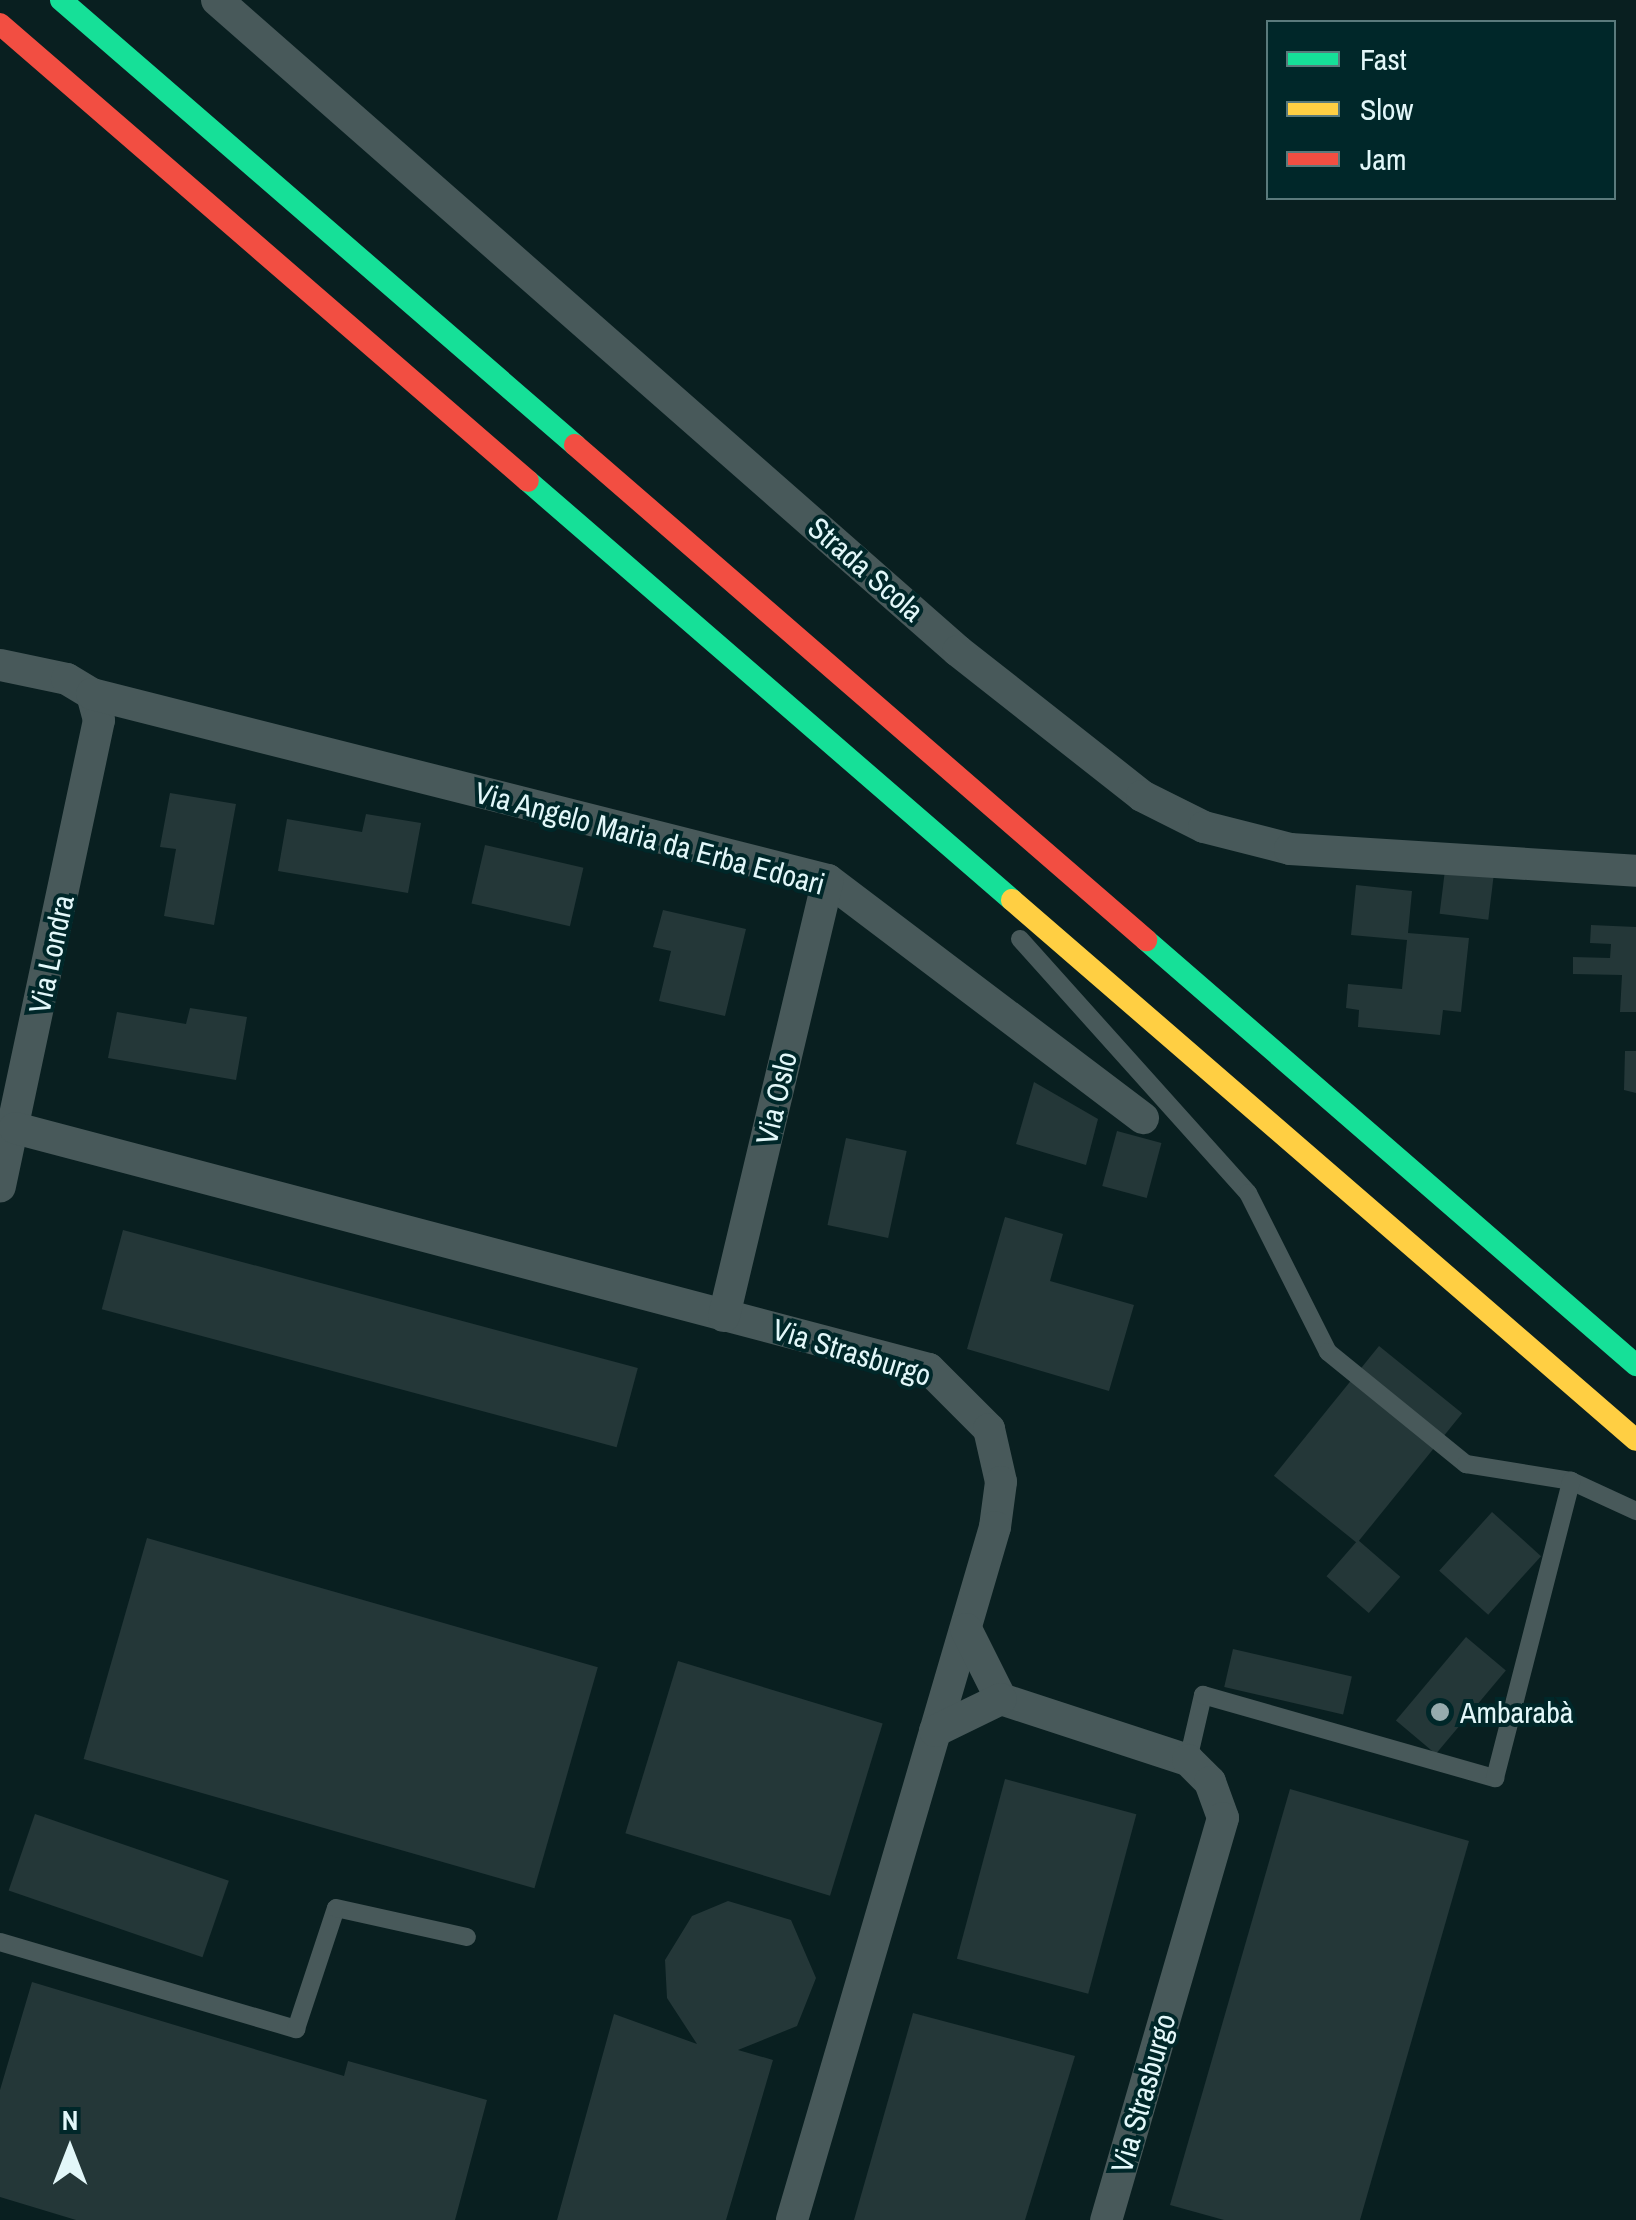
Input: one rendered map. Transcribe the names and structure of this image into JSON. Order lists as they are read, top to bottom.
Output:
{
  "streets": {
    "street": [
      "Strada Scola",
      "Via Angelo Maria da Erba Edoari",
      "Via Londra",
      "Via Oslo",
      "Via Strasburgo"
    ]
  },
  "crossings": [
    ["Via Angelo Maria da Erba Edoari", "Via Londra"],
    ["Via Angelo Maria da Erba Edoari", "Via Oslo"],
    ["Via Londra", "Via Strasburgo"],
    ["Via Oslo", "Via Strasburgo"]
  ],
  "places": ["Ambarabà"],
  "legend": ["Fast", "Slow", "Jam"],
  "north": "top"
}
